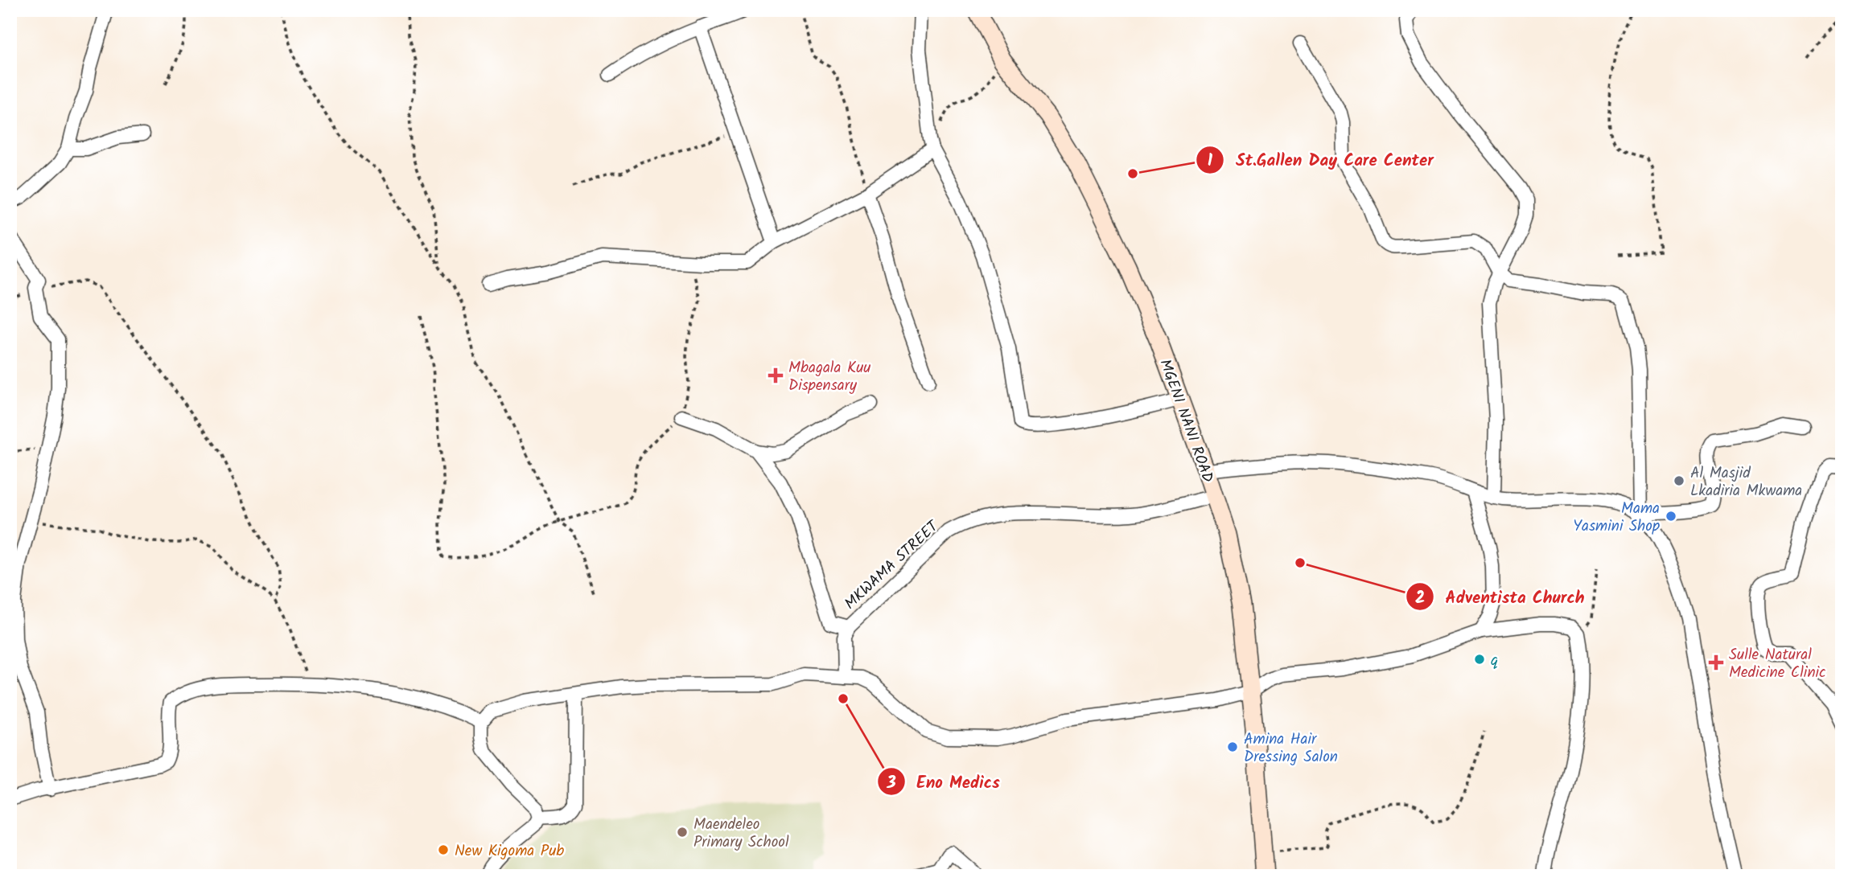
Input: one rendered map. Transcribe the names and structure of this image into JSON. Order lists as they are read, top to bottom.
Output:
{
  "streets": {
    "street": ["MGENI NANI ROAD", "MKWAMA STREET"]
  },
  "crossings": [
    ["MGENI NANI ROAD", "MKWAMA STREET"]
  ],
  "places": {
    "other": [
      "St.Gallen Day Care Center",
      "Al Masjid Lkadiria Mkwama",
      "Mama Yasmini Shop",
      "Adventista Church",
      "q",
      "Eno Medics",
      "Amina Hair Dressing Salon",
      "Maendeleo Primary School",
      "New Kigoma Pub"
    ],
    "health": ["Mbagala Kuu Dispensary", "Sulle Natural Medicine Clinic"]
  }
}
